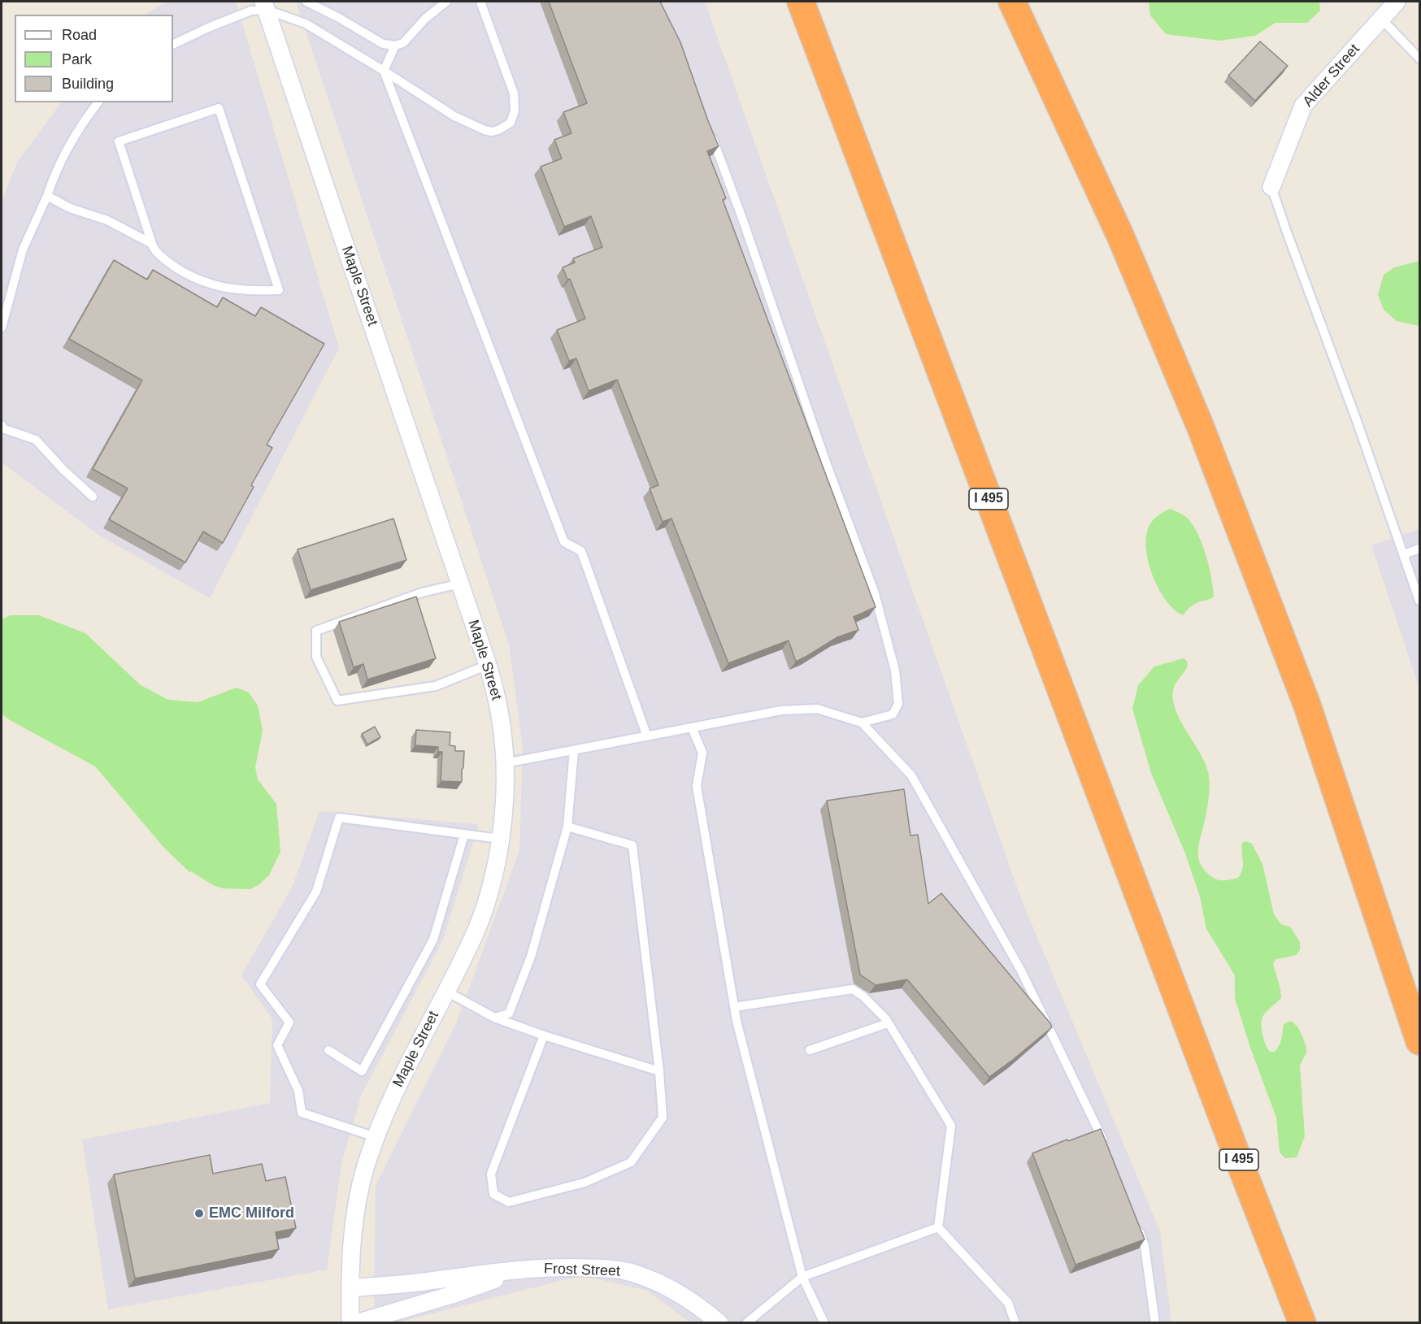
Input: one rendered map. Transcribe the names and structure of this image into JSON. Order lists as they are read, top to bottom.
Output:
{
  "streets": {
    "highway": ["I 495"],
    "street": ["Alder Street", "Maple Street", "Frost Street"]
  },
  "crossings": [
    ["Maple Street", "Frost Street"]
  ],
  "places": ["EMC Milford"],
  "legend": ["Road", "Park", "Building"]
}
